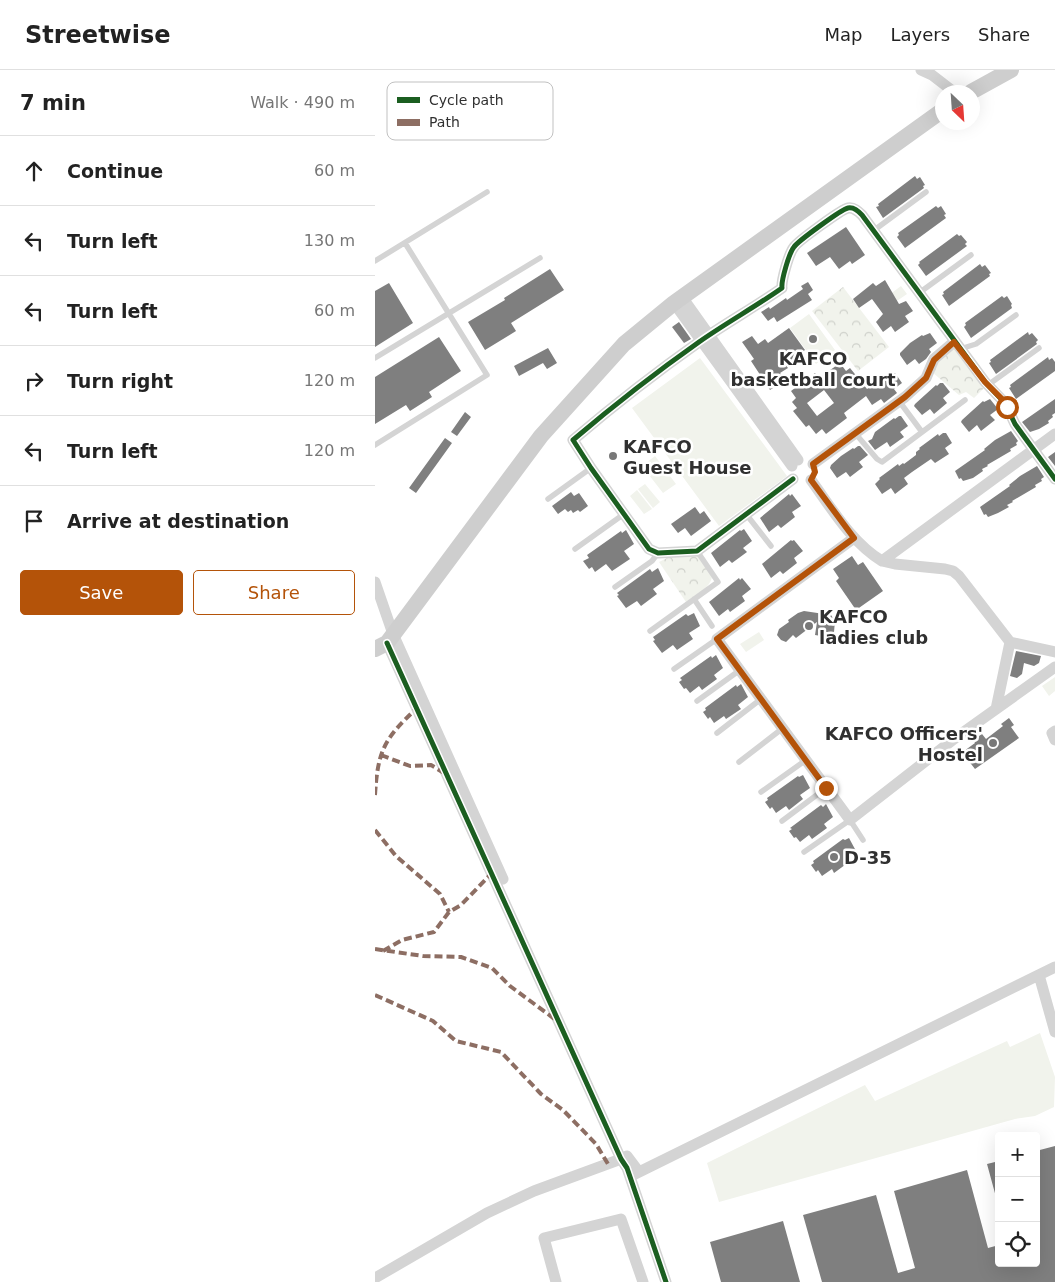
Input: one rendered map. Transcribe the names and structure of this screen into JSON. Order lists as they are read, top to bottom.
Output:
{
  "places": [
    "KAFCO basketball court",
    "KAFCO Guest House",
    "KAFCO ladies club",
    "KAFCO Officers' Hostel",
    "D-35"
  ],
  "legend": ["Cycle path", "Path"],
  "north": "bottom right",
  "page": {
    "header": "Streetwise",
    "nav": ["Map", "Layers", "Share"],
    "heading": ["7 min", "Walk · 490 m"],
    "list": [
      ["Continue", "60 m"],
      ["Turn left", "130 m"],
      ["Turn left", "60 m"],
      ["Turn right", "120 m"],
      ["Turn left", "120 m"],
      "Arrive at destination"
    ],
    "buttons": ["Save", "Share"],
    "map_buttons": ["+", "−"]
  }
}
